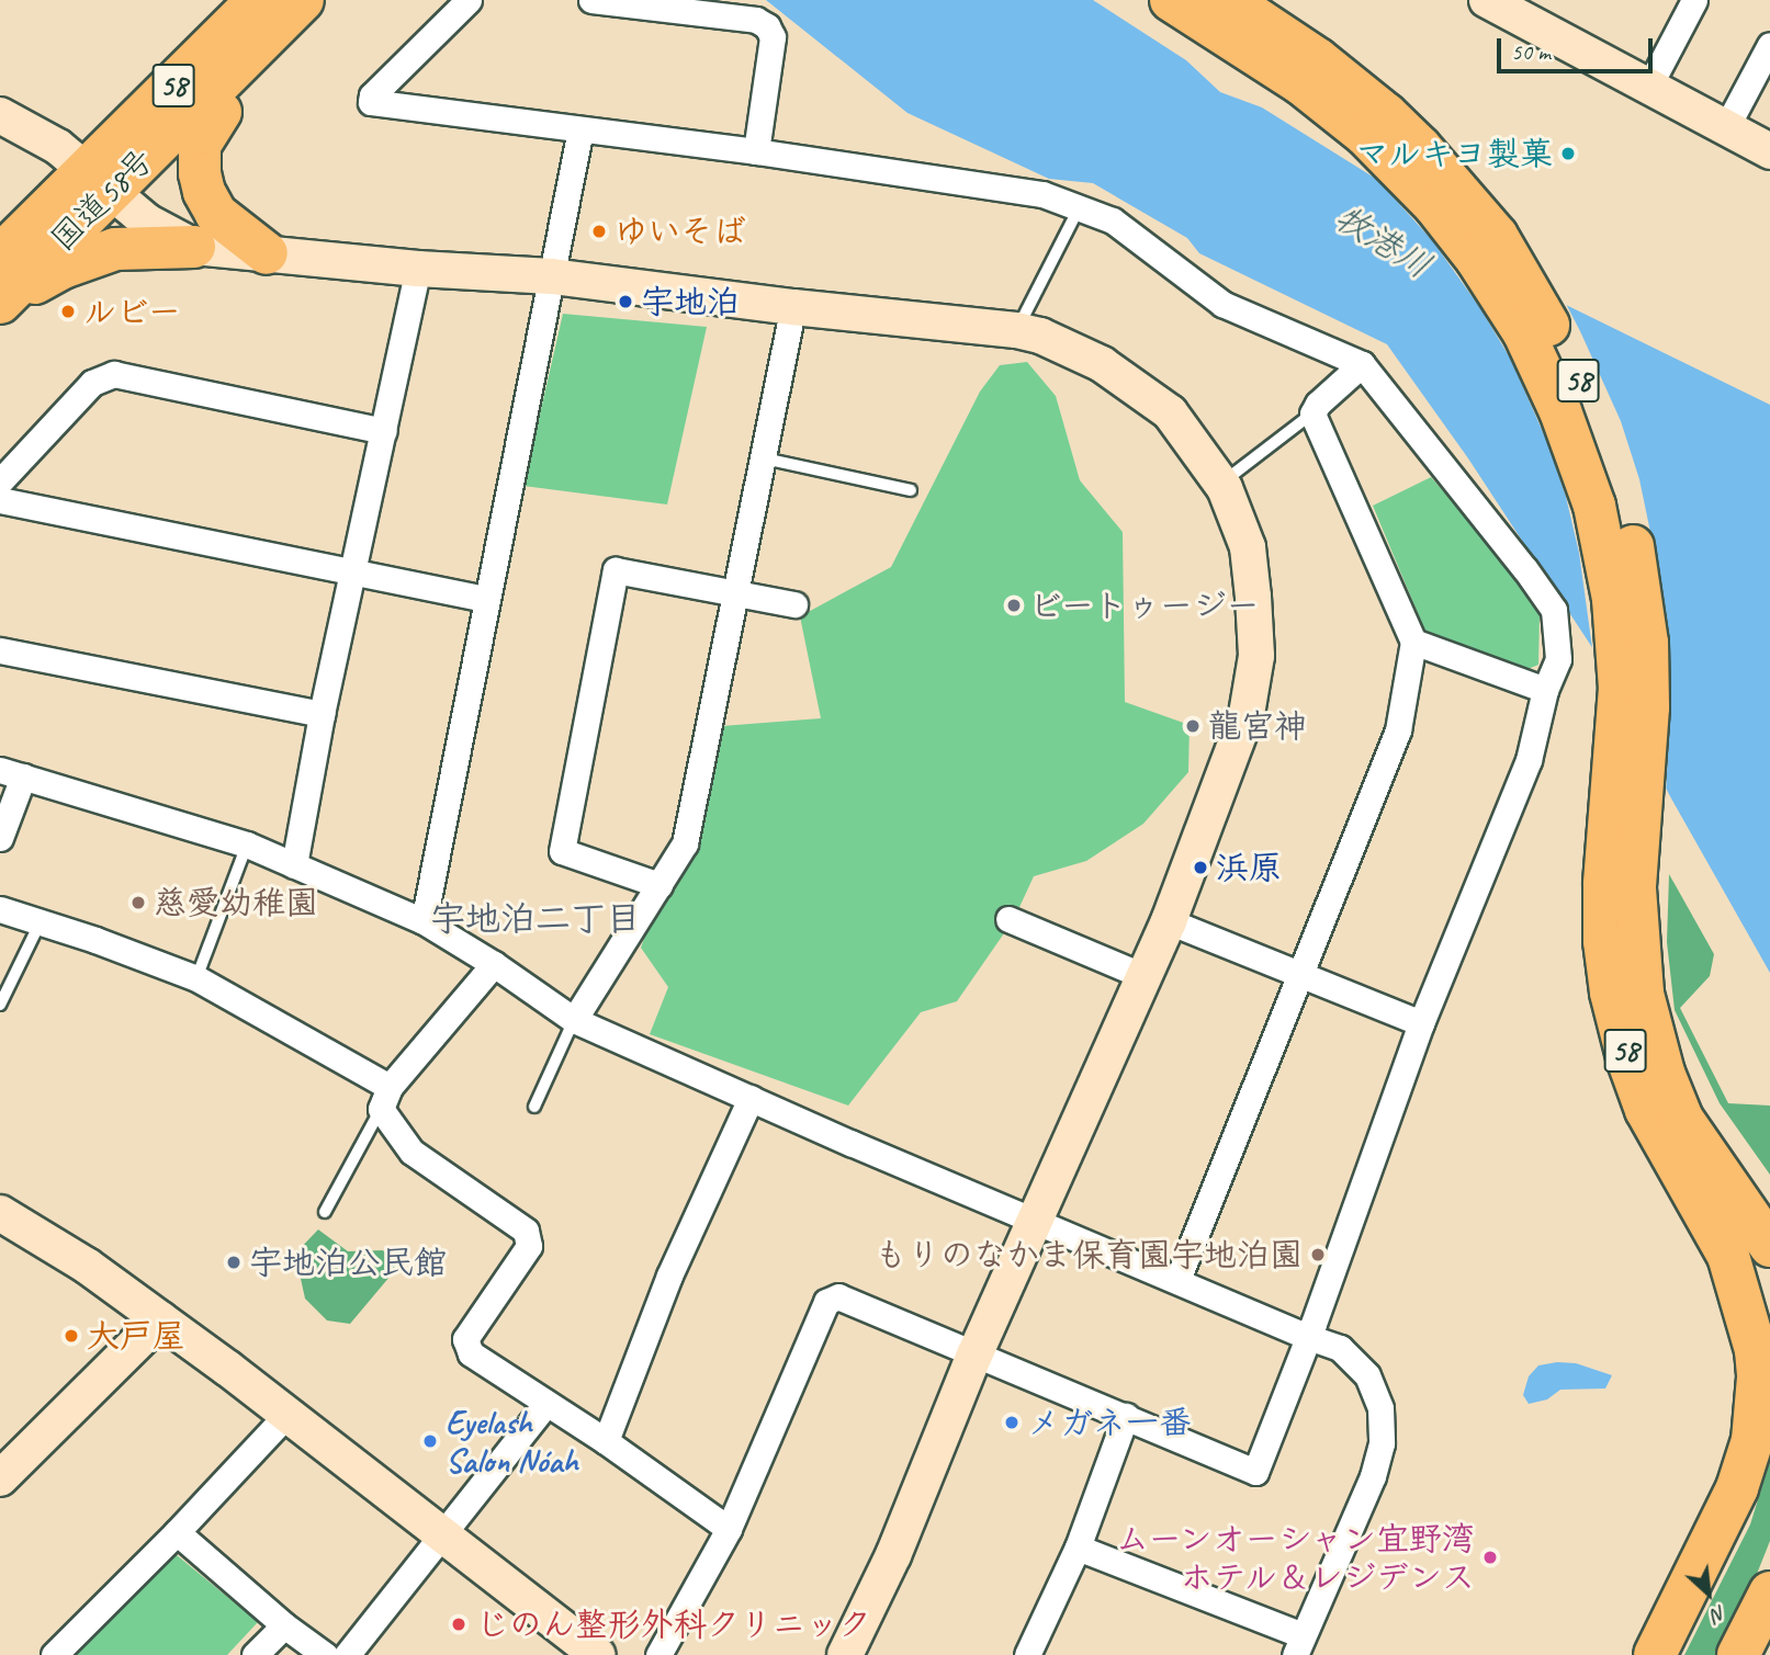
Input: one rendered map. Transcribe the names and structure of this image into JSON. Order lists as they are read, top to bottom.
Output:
{
  "streets": {
    "highway": ["58", "国道58号"]
  },
  "districts": ["宇地泊二丁目"],
  "water": ["牧港川"],
  "places": [
    "マルキヨ製菓",
    "ゆいそば",
    "宇地泊",
    "ルビー",
    "ビートゥージー",
    "龍宮神",
    "浜原",
    "慈愛幼稚園",
    "もりのなかま保育園宇地泊園",
    "宇地泊公民館",
    "大戸屋",
    "メガネ一番",
    "Eyelash Salon Nóah",
    "ムーンオーシャン宜野湾 ホテル＆レジデンス",
    "じのん整形外科クリニック"
  ],
  "scale_bar": "50 m",
  "north": "bottom right"
}
